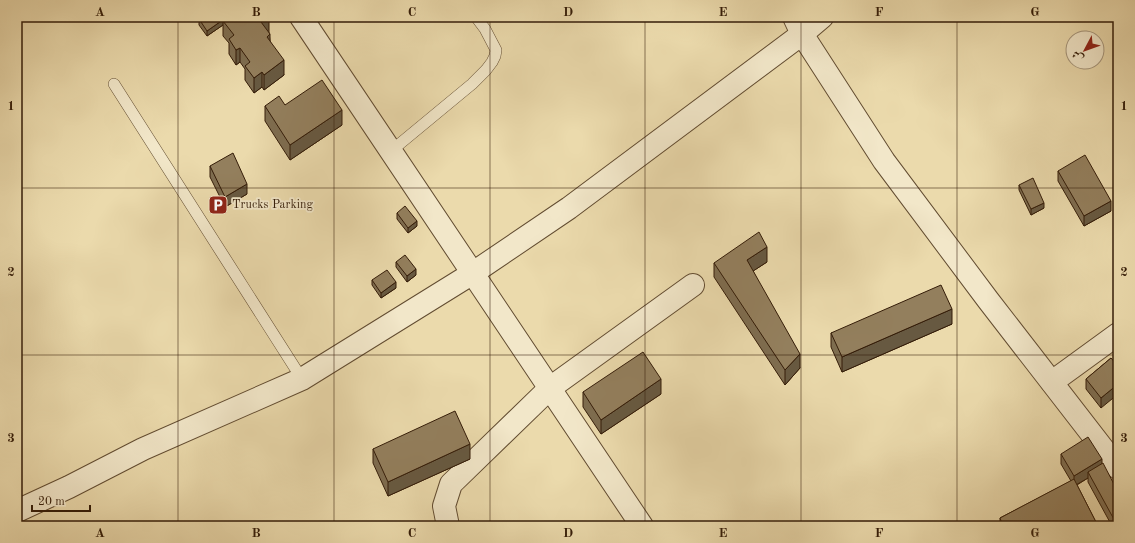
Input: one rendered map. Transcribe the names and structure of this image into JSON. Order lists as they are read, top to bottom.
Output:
{
  "places": {
    "parking": ["Trucks Parking"]
  },
  "scale_bar": "20 m",
  "north": "bottom left",
  "grid": {
    "columns": [
      "A",
      "B",
      "C",
      "D",
      "E",
      "F",
      "G"
    ],
    "rows": ["1", "2", "3"]
  }
}
